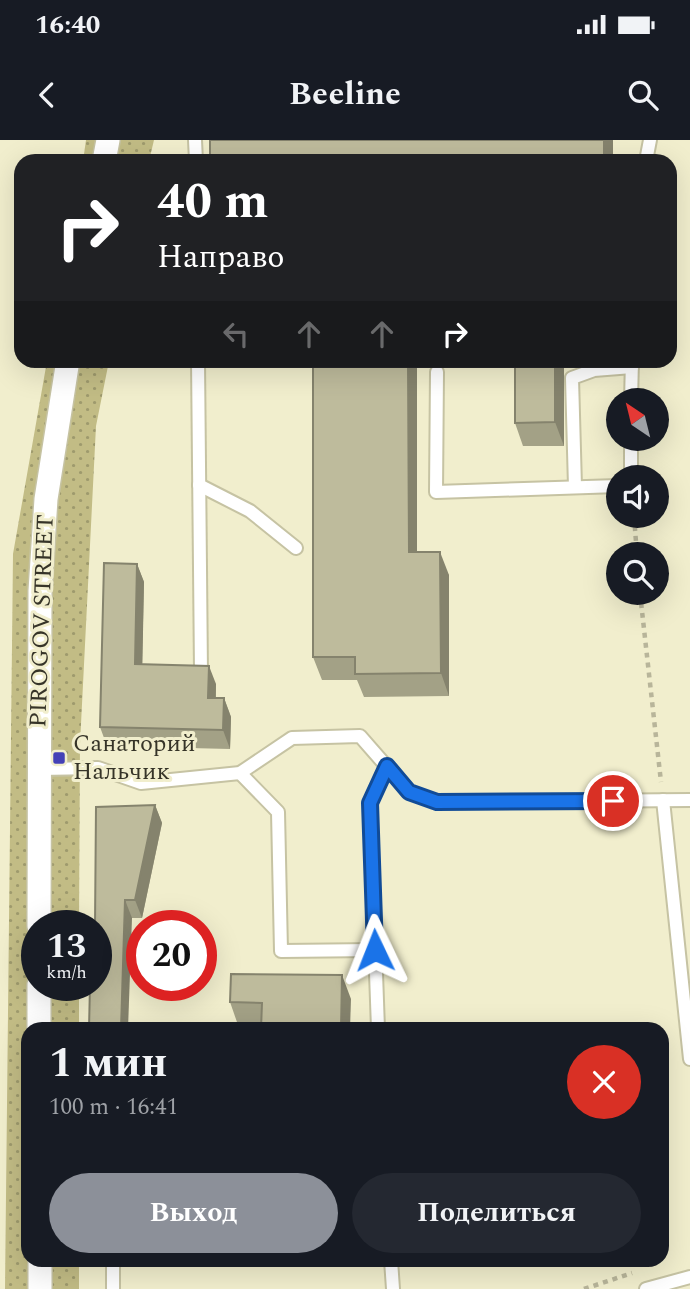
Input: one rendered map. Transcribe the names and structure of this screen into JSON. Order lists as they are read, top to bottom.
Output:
{
  "streets": {
    "street": ["PIROGOV STREET"]
  },
  "places": {
    "transit": ["Санаторий Нальчик"]
  },
  "north": "top left",
  "page": {
    "status": "16:40",
    "header": "Beeline",
    "turn": ["40 m", "Направо"],
    "speed": "13 km/h",
    "limit": "20",
    "heading": ["1 мин", "100 m · 16:41"],
    "buttons": ["Выход", "Поделиться"]
  }
}
